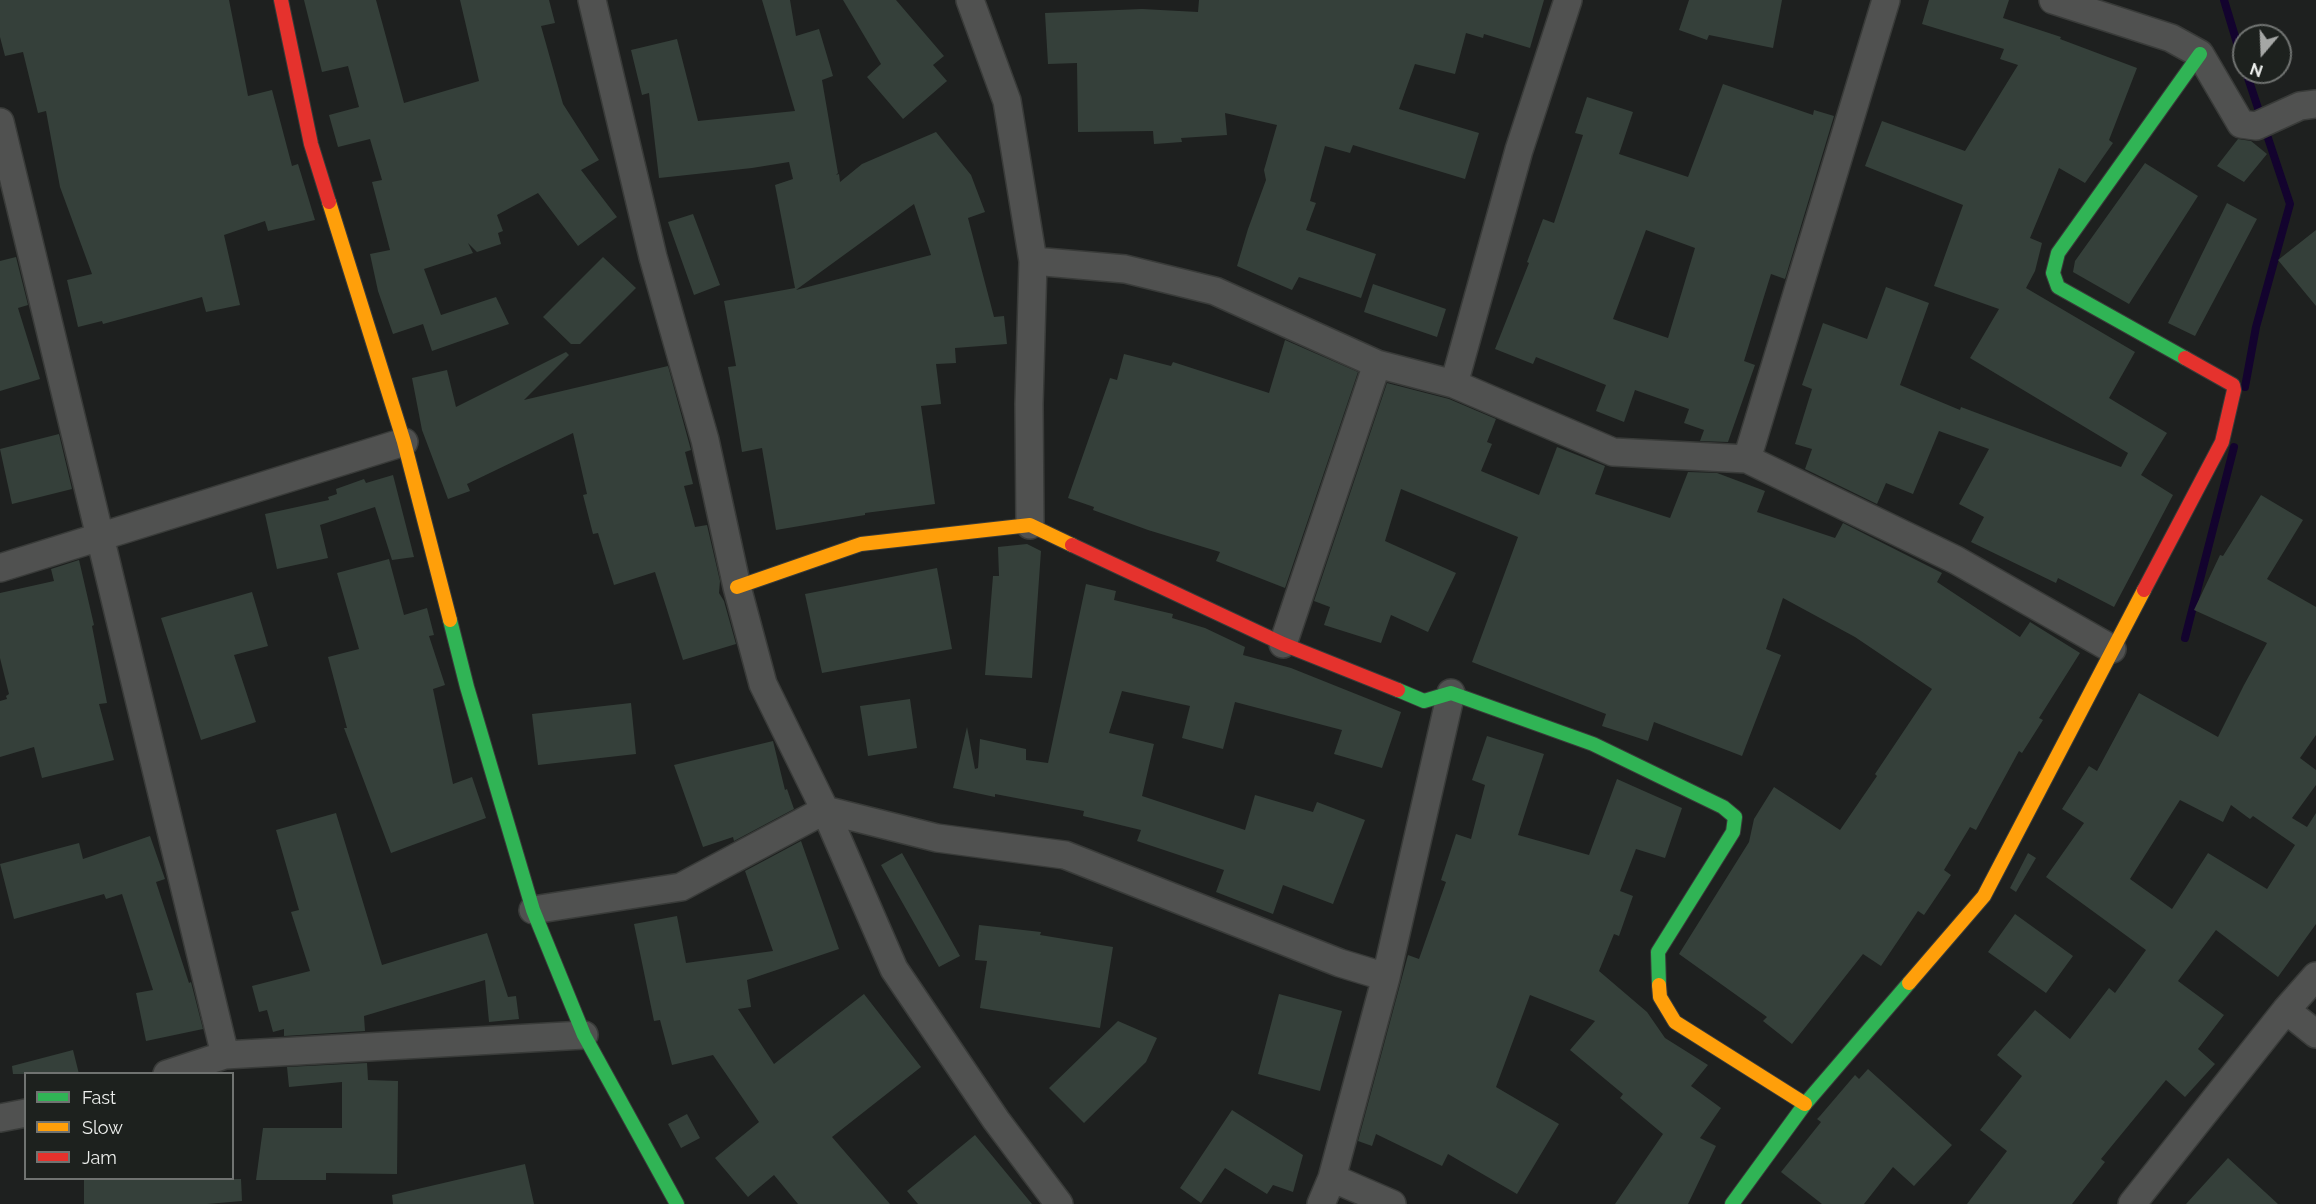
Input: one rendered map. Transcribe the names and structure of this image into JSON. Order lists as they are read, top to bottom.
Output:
{
  "legend": ["Fast", "Slow", "Jam"],
  "north": "bottom"
}
